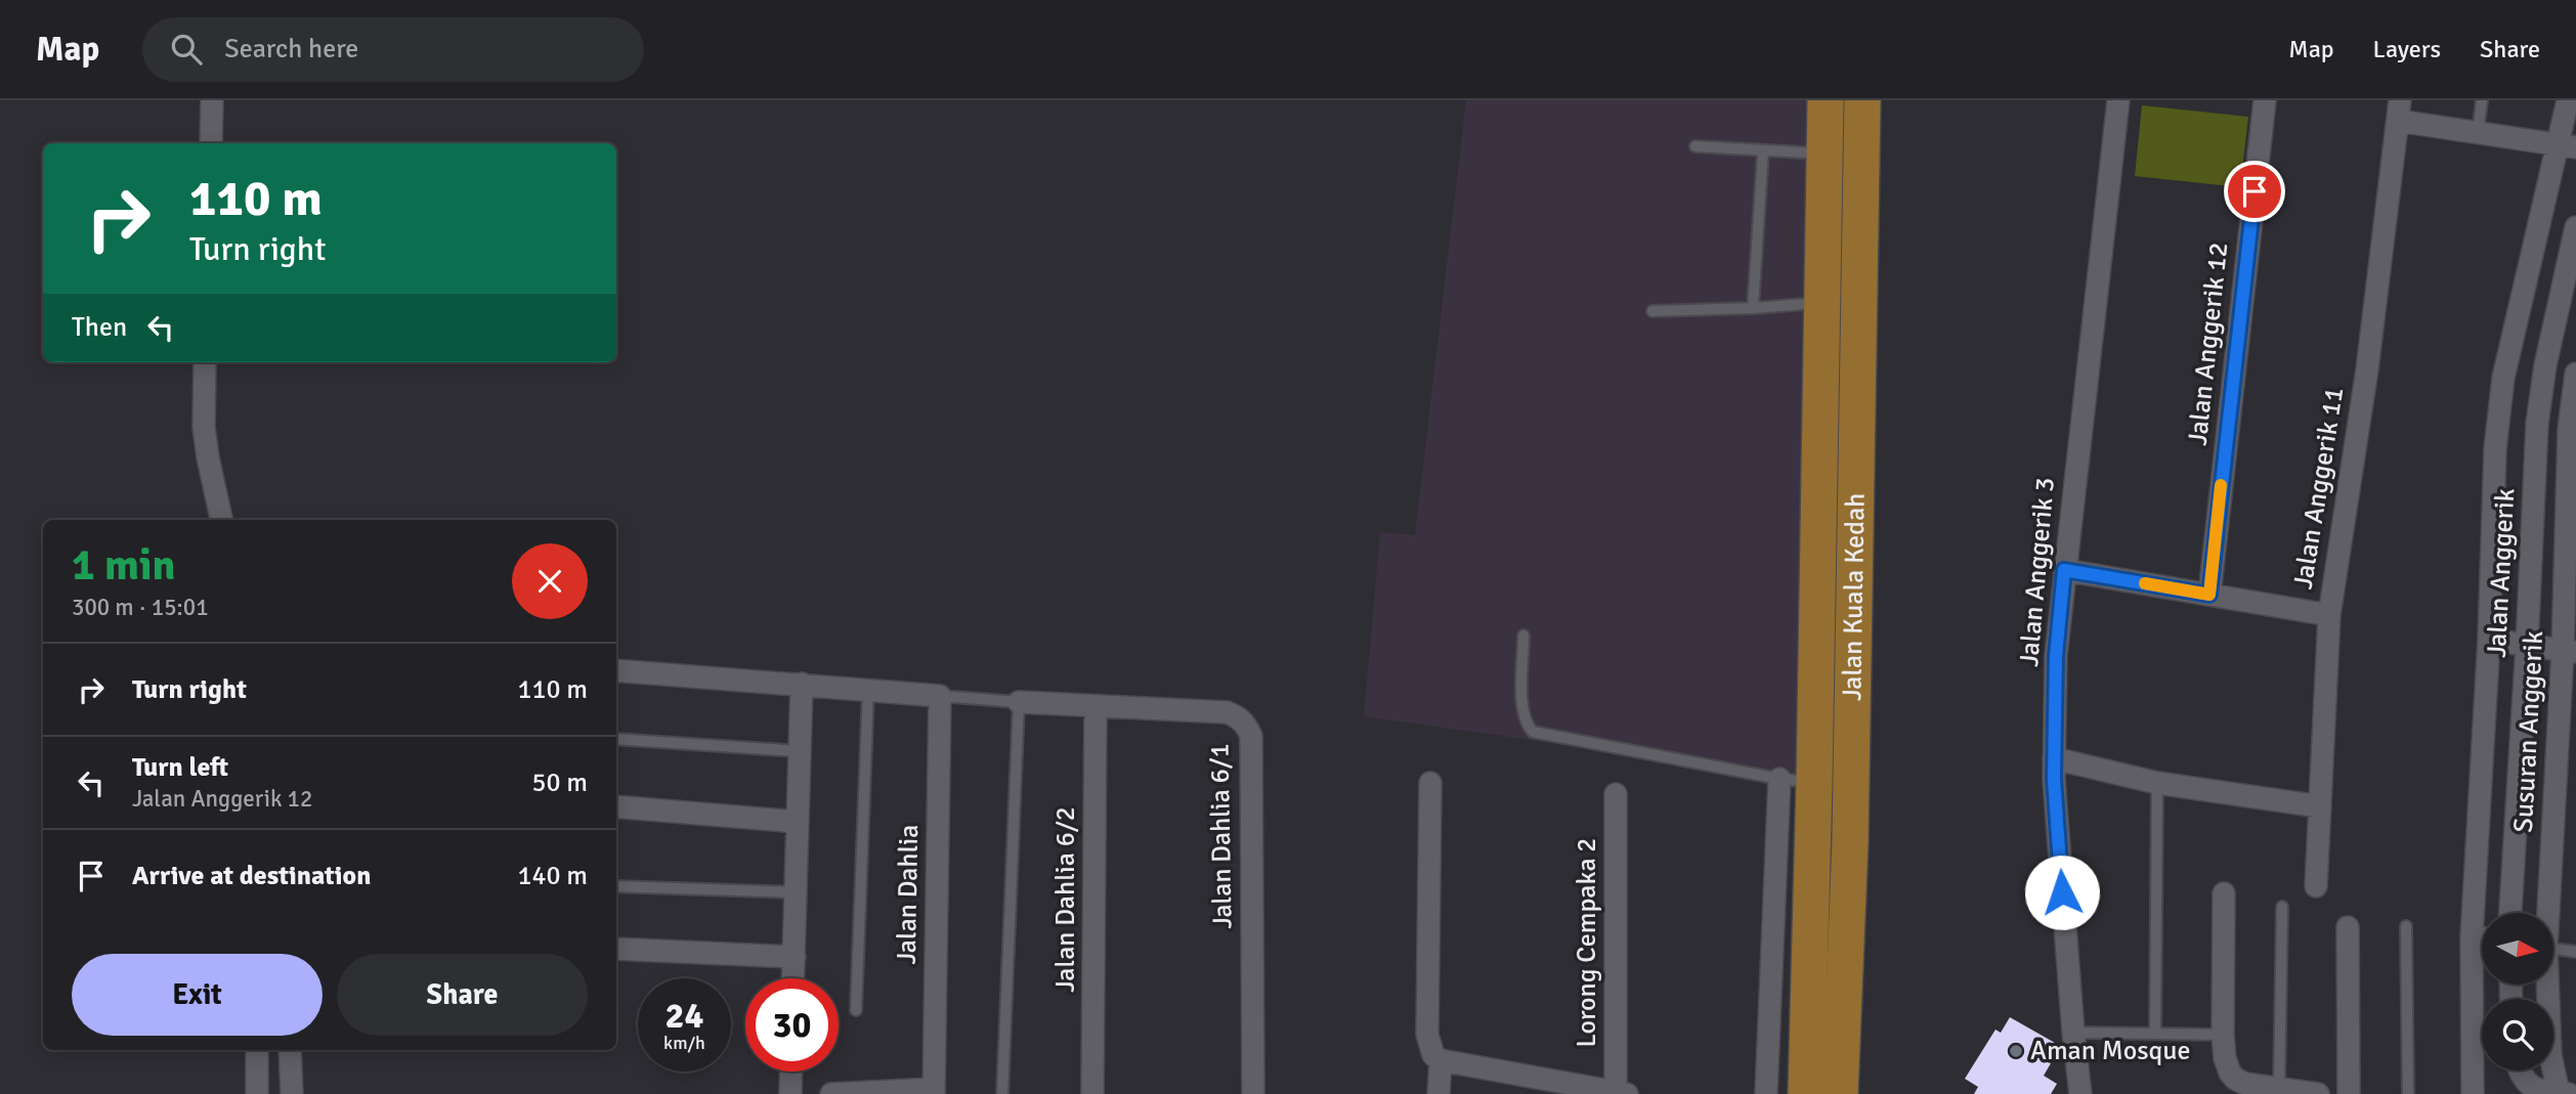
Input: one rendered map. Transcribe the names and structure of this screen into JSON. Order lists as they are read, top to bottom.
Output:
{
  "streets": {
    "main road": ["Jalan Kuala Kedah"],
    "street": [
      "Jalan Anggerik 12",
      "Jalan Anggerik 11",
      "Jalan Anggerik 3",
      "Jalan Anggerik",
      "Susuran Anggerik",
      "Jalan Dahlia 6/1",
      "Jalan Dahlia",
      "Jalan Dahlia 6/2",
      "Lorong Cempaka 2"
    ]
  },
  "crossings": [
    ["Jalan Dahlia 6/1", "Jalan Dahlia 6/2"]
  ],
  "places": ["Aman Mosque"],
  "north": "right",
  "page": {
    "header": "Map",
    "search": "Search here",
    "nav": ["Map", "Layers", "Share"],
    "turn": ["110 m", "Turn right"],
    "then": "Then",
    "heading": ["1 min", "300 m · 15:01"],
    "list": [
      {
        "name": "Turn right",
        "value": "110 m"
      },
      {
        "name": "Turn left",
        "note": "Jalan Anggerik 12",
        "value": "50 m"
      },
      {
        "name": "Arrive at destination",
        "value": "140 m"
      }
    ],
    "buttons": ["Exit", "Share"],
    "speed": "24 km/h",
    "limit": "30"
  }
}
